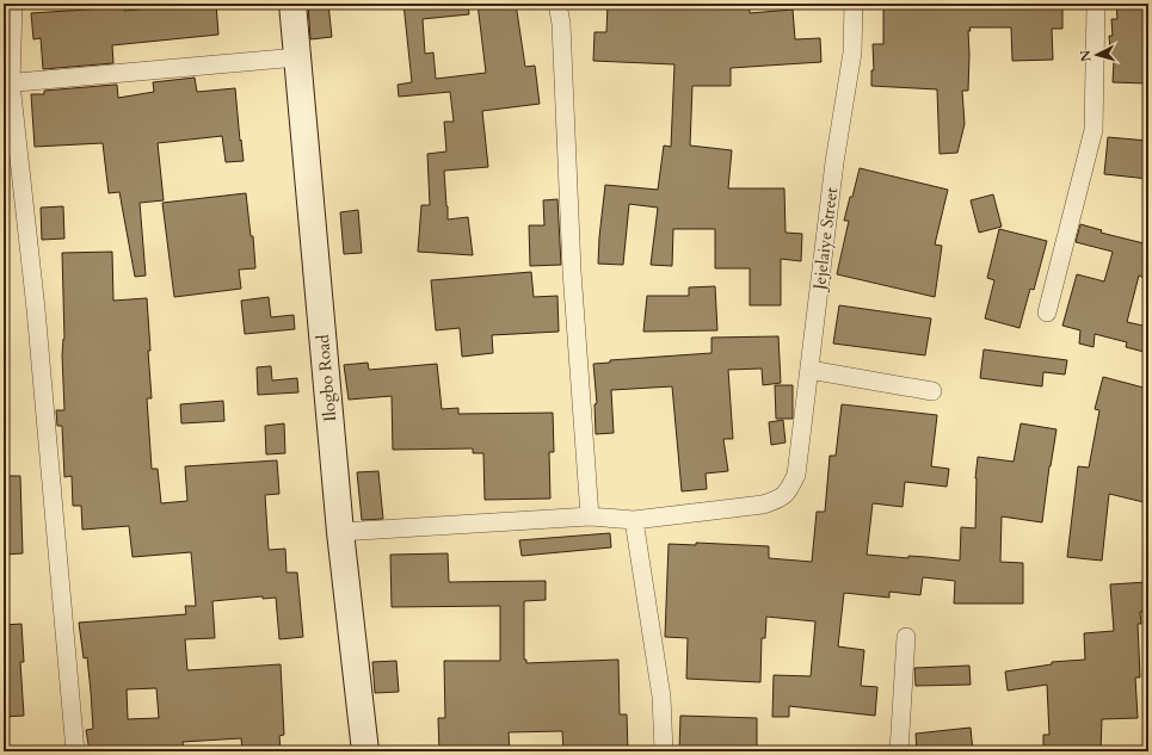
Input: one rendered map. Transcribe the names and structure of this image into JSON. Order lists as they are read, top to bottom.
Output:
{
  "streets": {
    "main road": ["Ilogbo Road"],
    "street": ["Jejelaiye Street"]
  },
  "north": "left"
}
